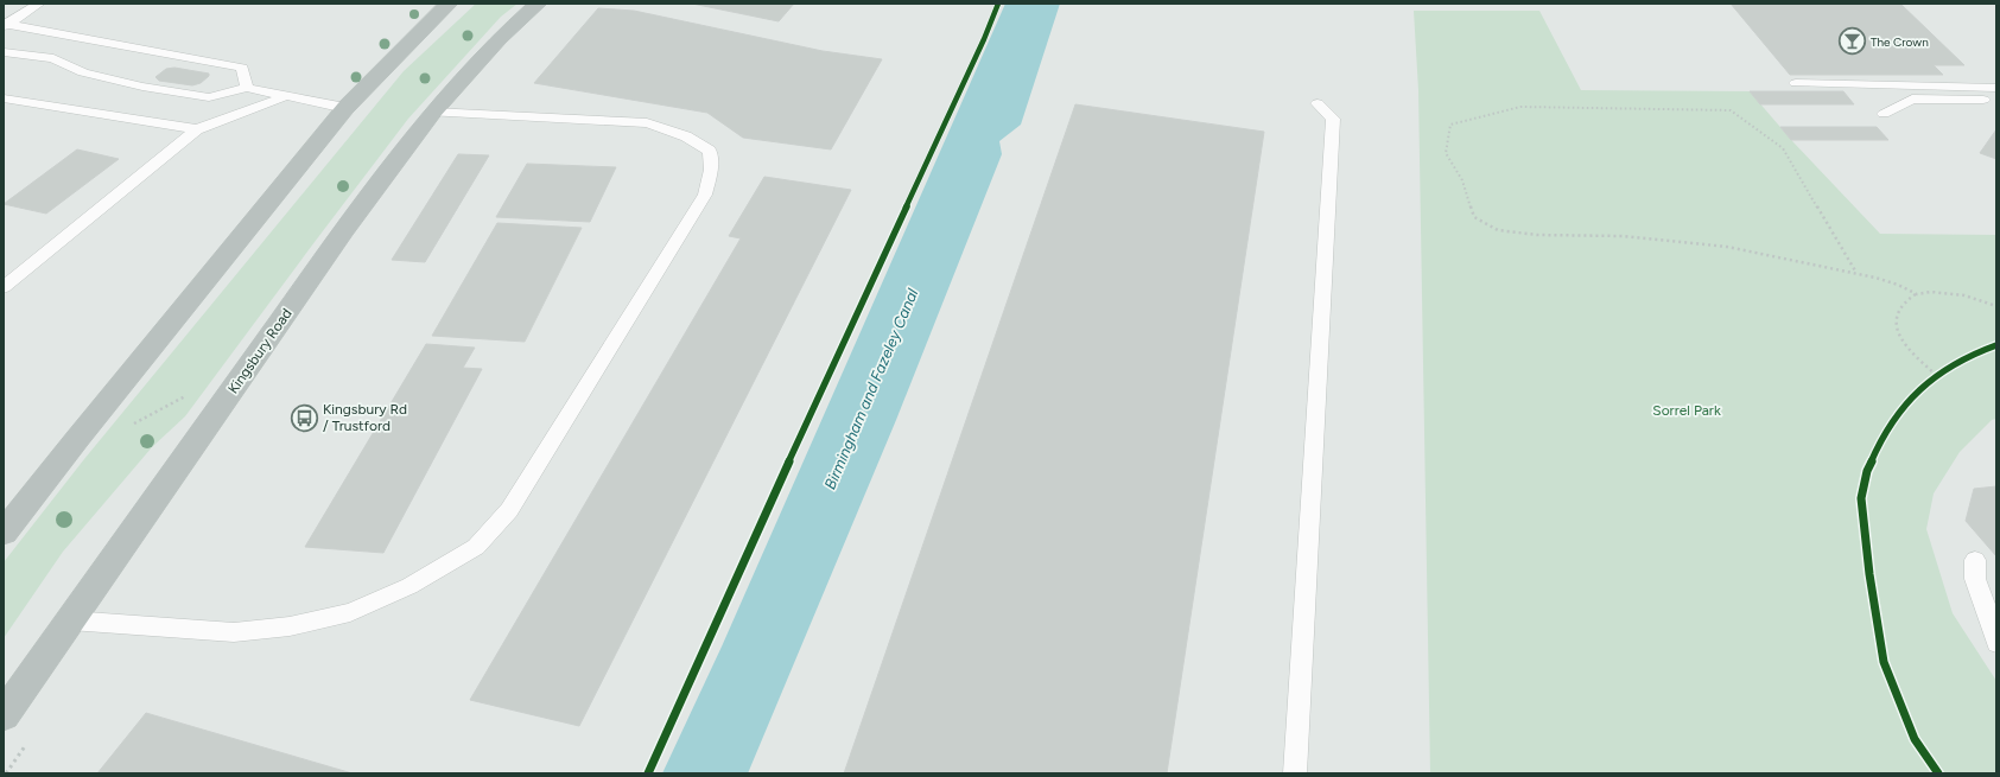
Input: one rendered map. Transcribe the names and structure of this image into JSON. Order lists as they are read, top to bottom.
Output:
{
  "streets": {
    "highway": ["Kingsbury Road"]
  },
  "water": ["Birmingham and Fazeley Canal"],
  "parks": ["Sorrel Park"],
  "places": {
    "bar": ["The Crown"],
    "bus stop": ["Kingsbury Rd / Trustford"]
  }
}
